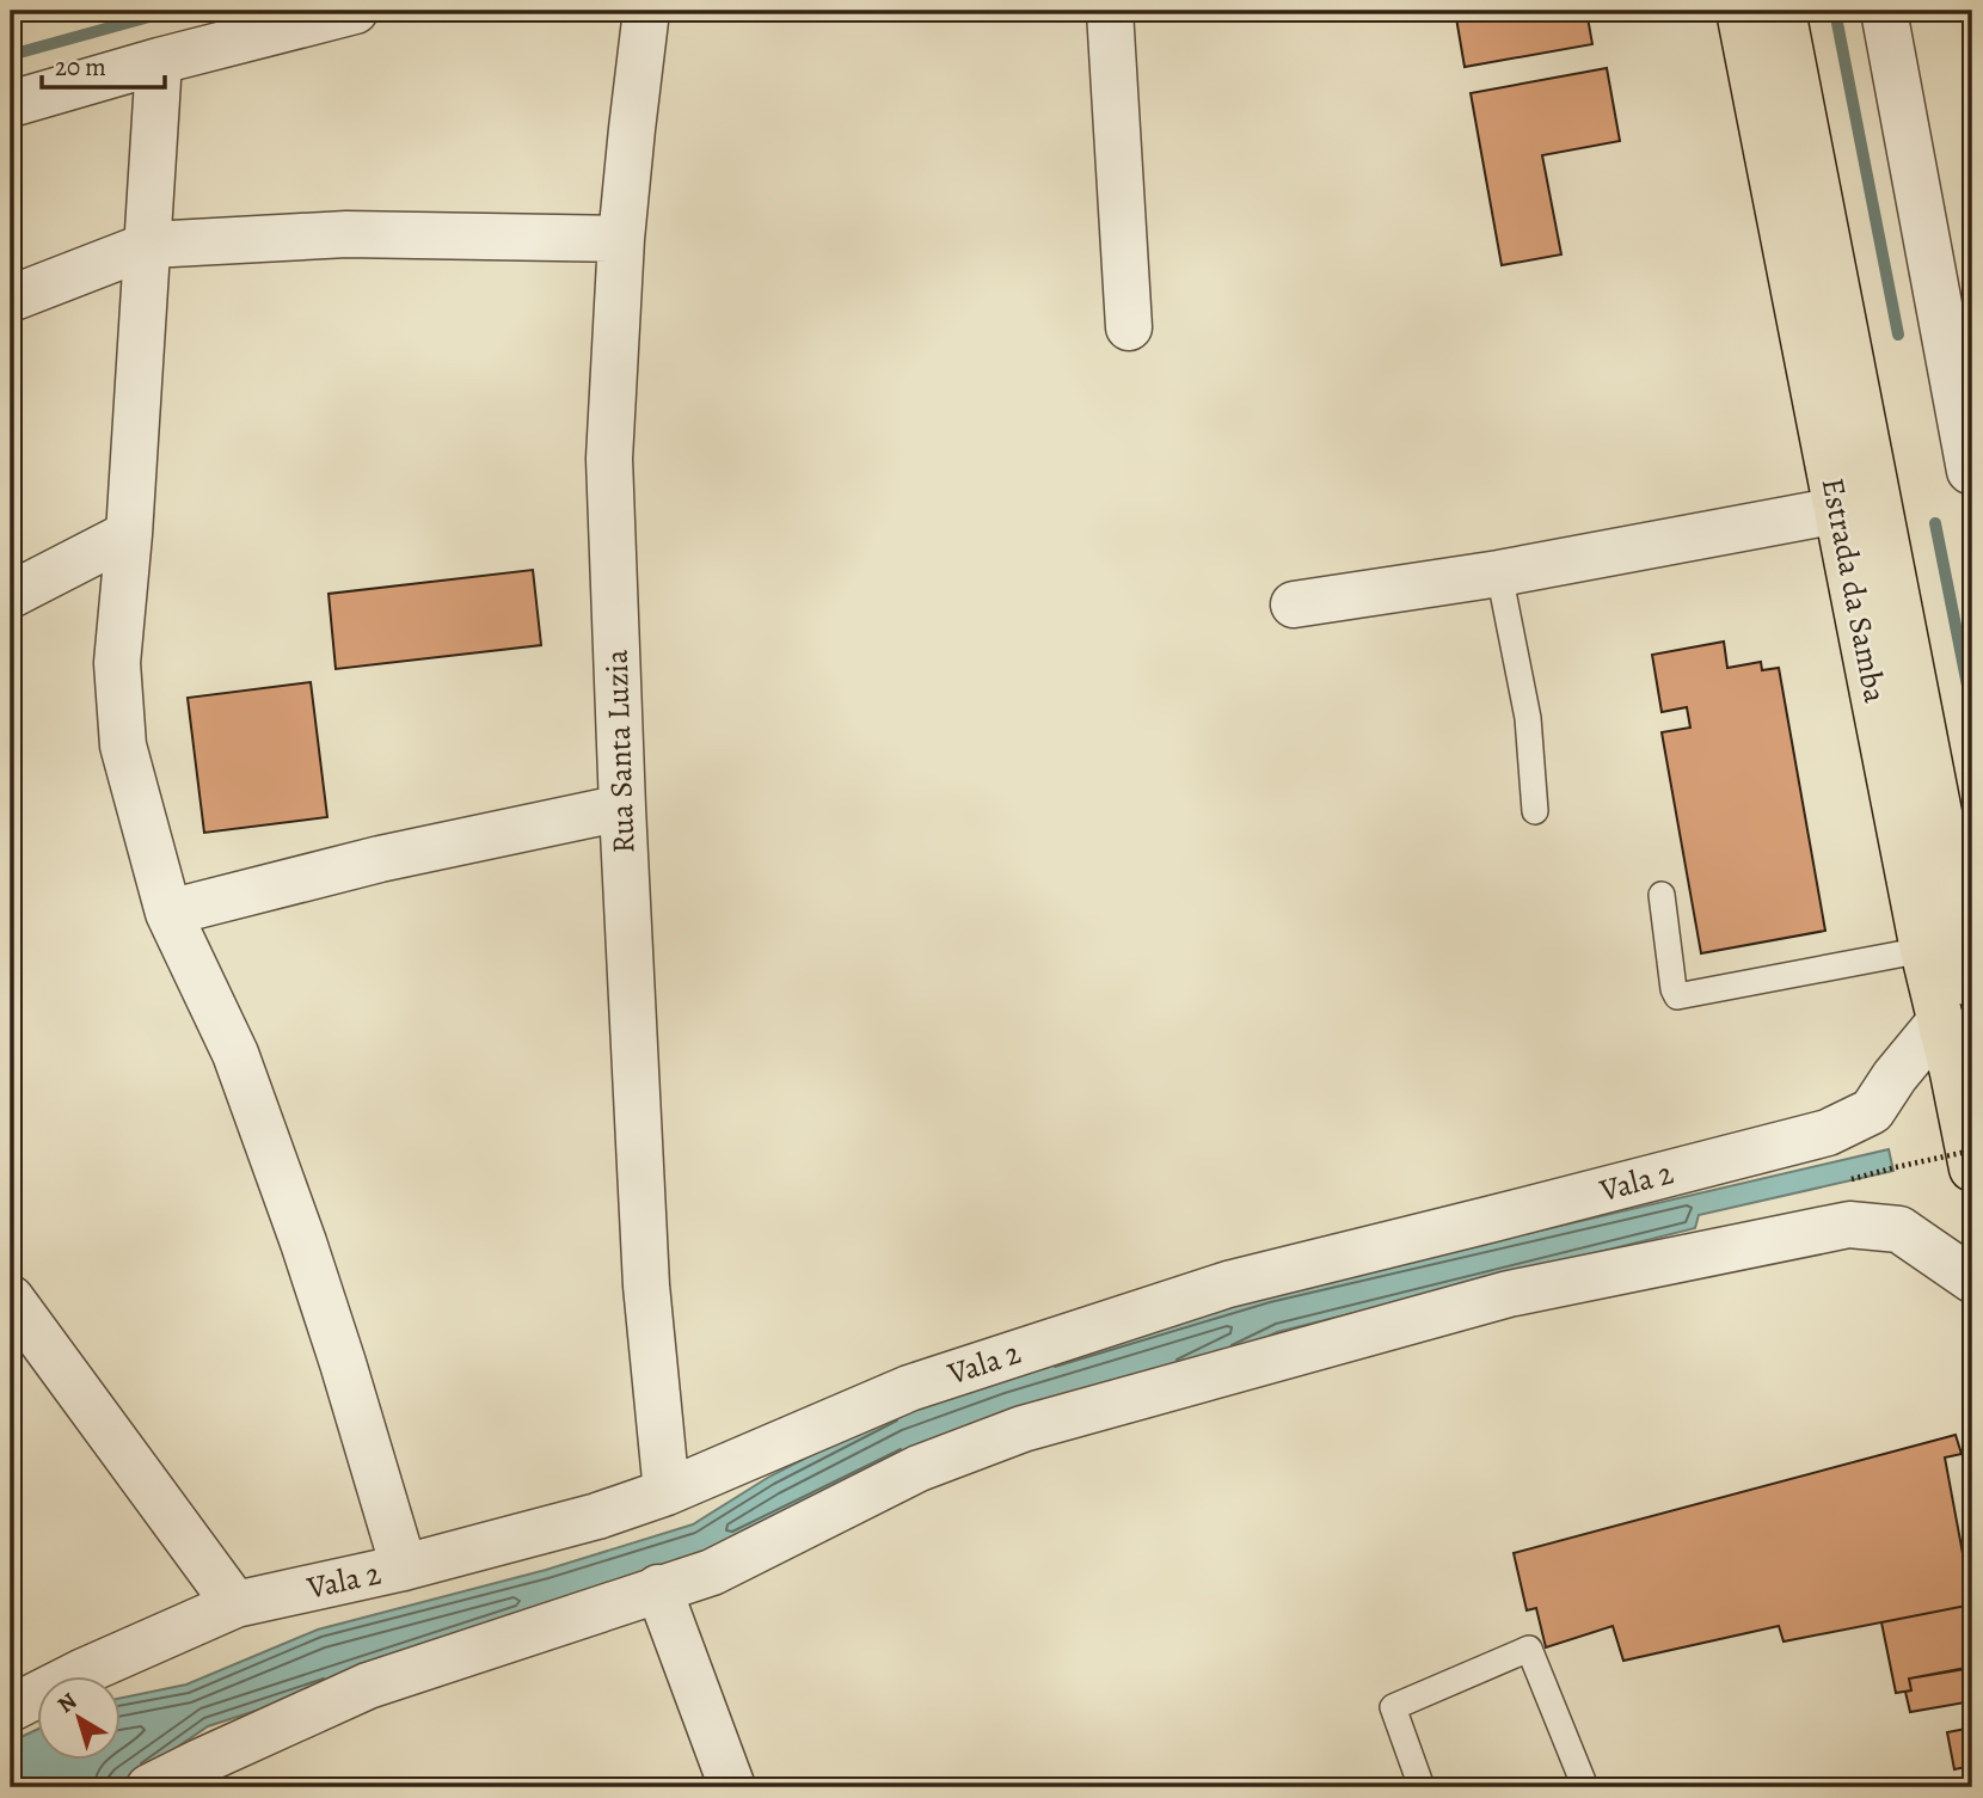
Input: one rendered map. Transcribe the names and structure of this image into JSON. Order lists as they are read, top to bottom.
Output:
{
  "streets": {
    "main road": ["Estrada da Samba"],
    "street": ["Rua Santa Luzia", "Vala 2"]
  },
  "crossings": [
    ["Estrada da Samba", "Vala 2"],
    ["Rua Santa Luzia", "Vala 2"]
  ],
  "scale_bar": "20 m",
  "north": "top left"
}
